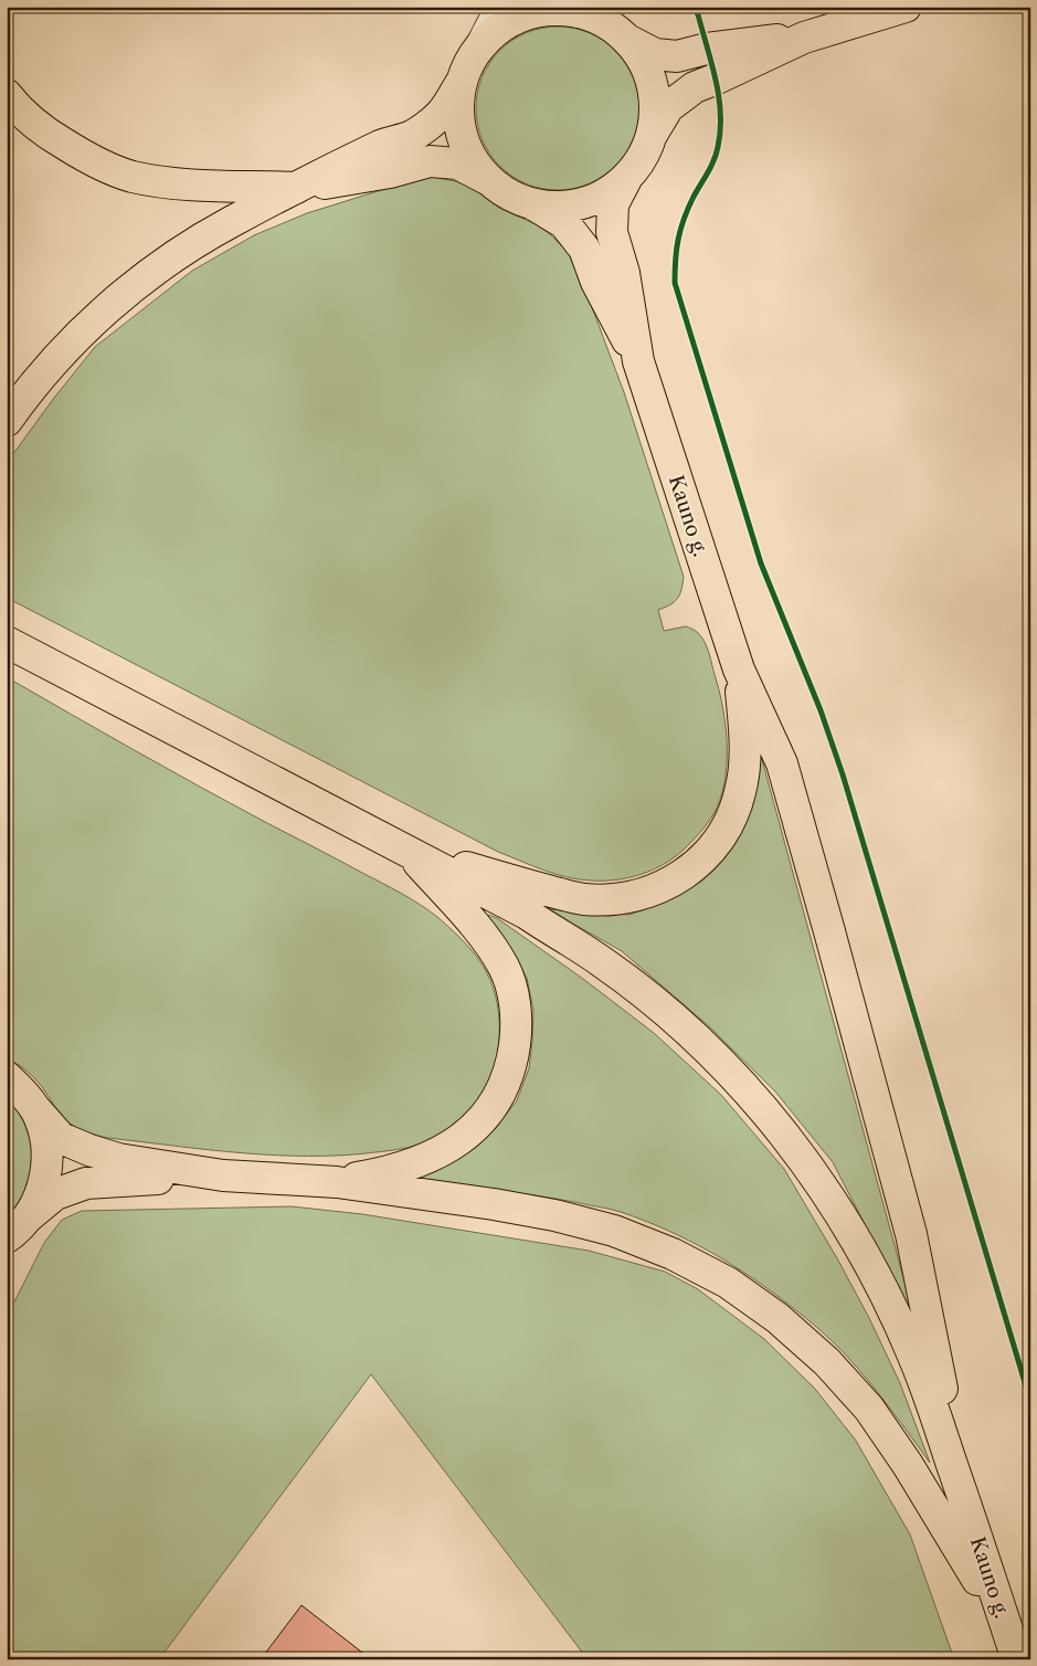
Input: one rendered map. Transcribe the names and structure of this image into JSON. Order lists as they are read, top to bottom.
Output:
{
  "streets": {
    "main road": ["Kauno g."]
  }
}
